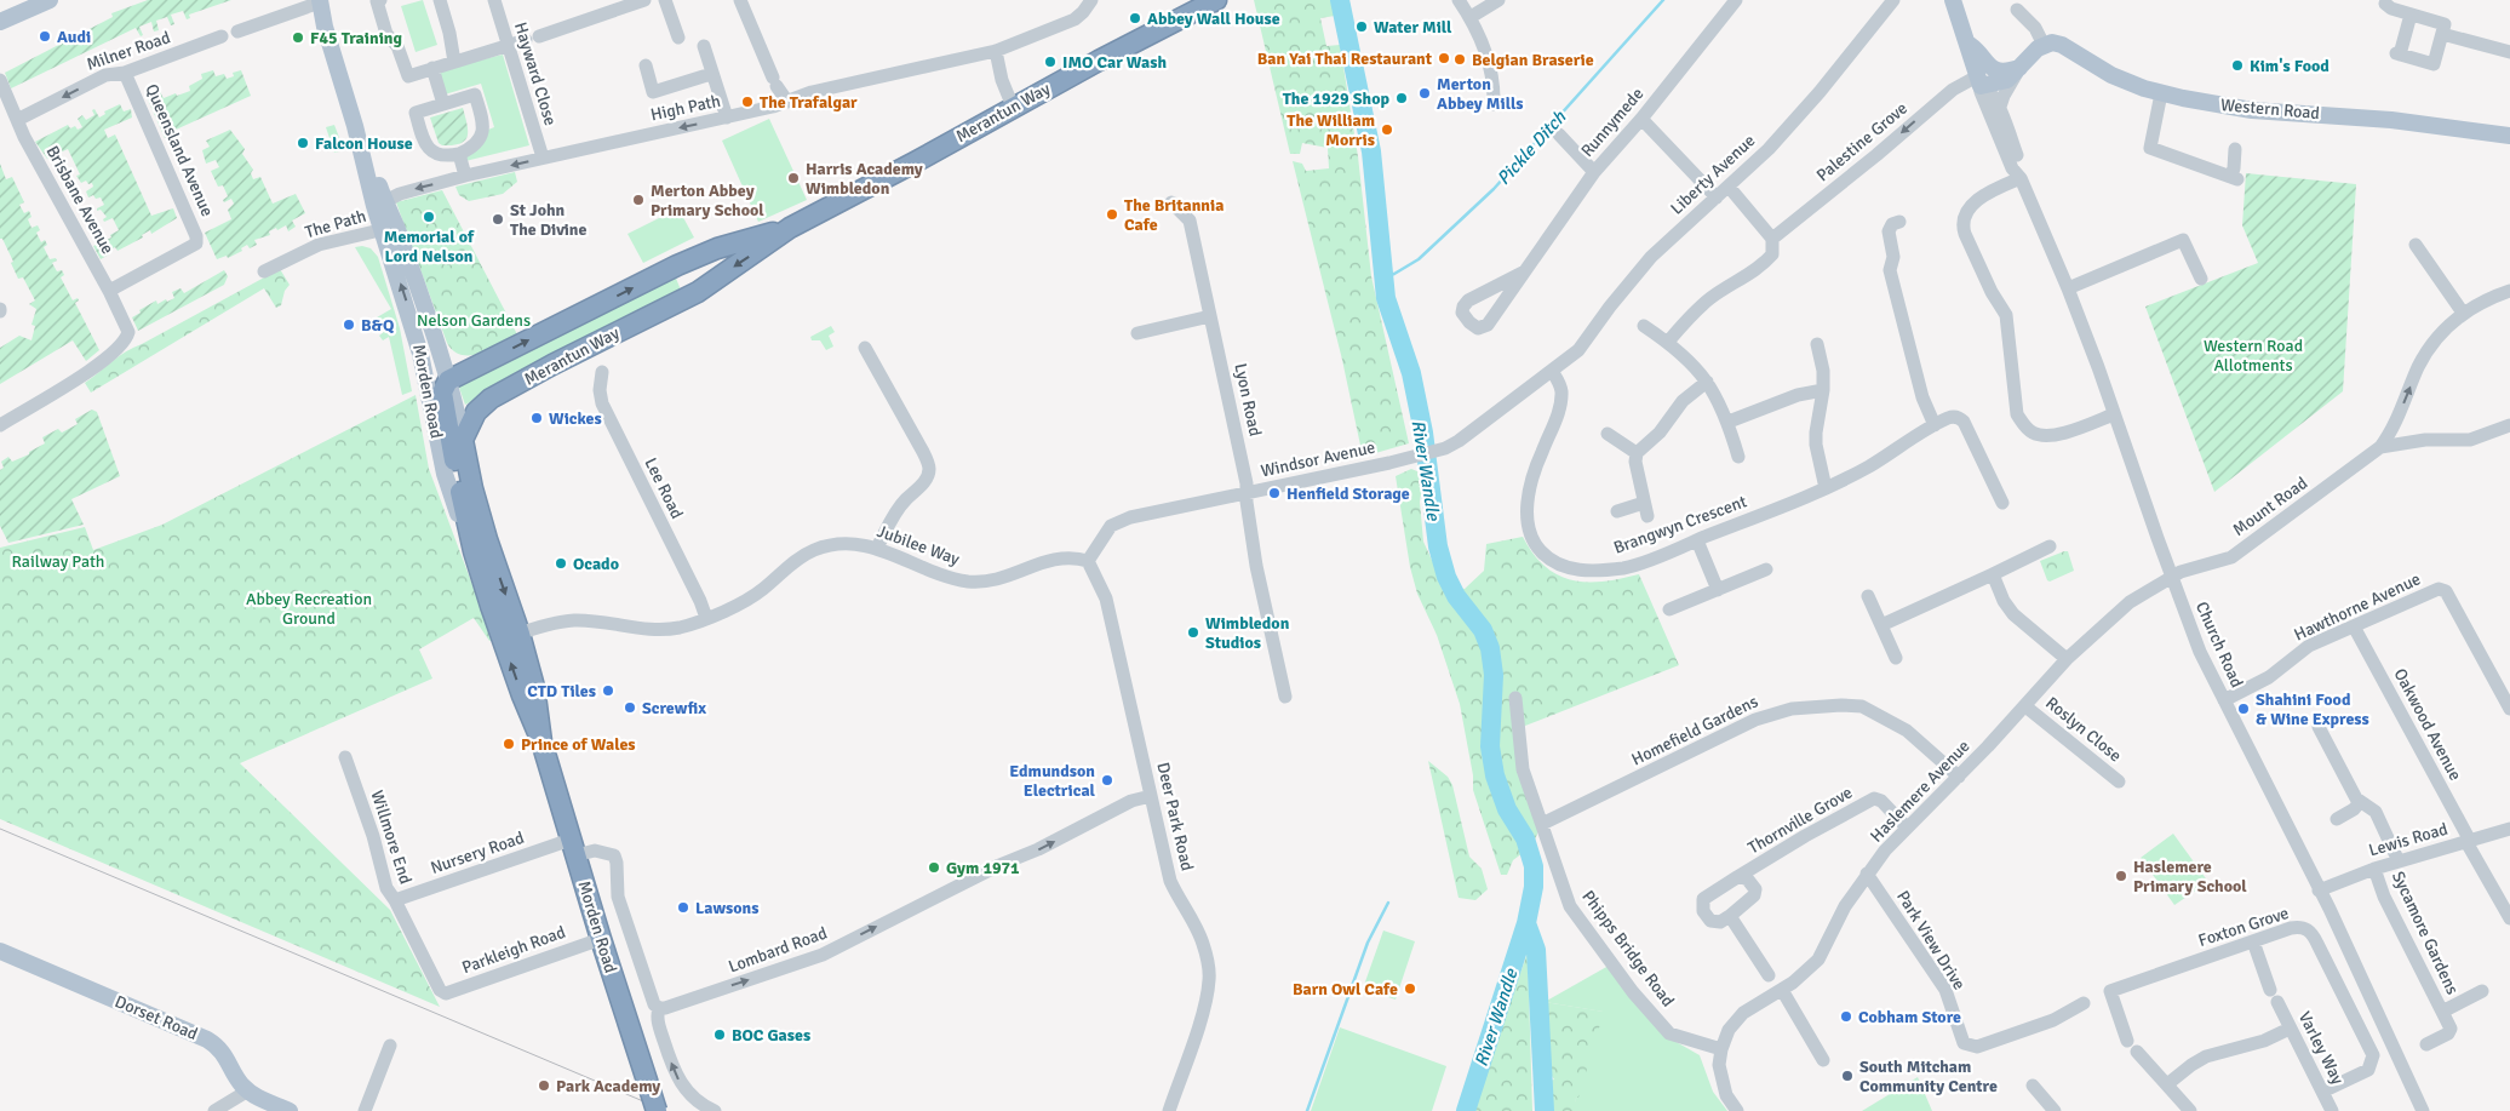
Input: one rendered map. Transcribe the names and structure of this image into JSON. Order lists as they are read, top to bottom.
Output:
{
  "streets": {
    "highway": ["Merantun Way", "Morden Road"],
    "main road": ["Western Road", "Dorset Road"],
    "street": [
      "Milner Road",
      "Hayward Close",
      "High Path",
      "Runnymede",
      "Palestine Grove",
      "Queensland Avenue",
      "Liberty Avenue",
      "Brisbane Avenue",
      "The Path",
      "Lyon Road",
      "Windsor Avenue",
      "Lee Road",
      "Mount Road",
      "Brangwyn Crescent",
      "Jubilee Way",
      "Hawthorne Avenue",
      "Church Road",
      "Oakwood Avenue",
      "Roslyn Close",
      "Homefield Gardens",
      "Haslemere Avenue",
      "Deer Park Road",
      "Thornville Grove",
      "Willmore End",
      "Lewis Road",
      "Nursery Road",
      "Foxton Grove",
      "Sycamore Gardens",
      "Park View Drive",
      "Phipps Bridge Road",
      "Parkleigh Road",
      "Lombard Road",
      "Varley Way"
    ]
  },
  "crossings": [
    ["Milner Road", "Queensland Avenue"],
    ["Milner Road", "Brisbane Avenue"],
    ["Hayward Close", "High Path"],
    ["High Path", "Morden Road"],
    ["Merantun Way", "Morden Road"],
    ["Palestine Grove", "Church Road"],
    ["Queensland Avenue", "Brisbane Avenue"],
    ["Liberty Avenue", "Windsor Avenue"],
    ["Liberty Avenue", "Brangwyn Crescent"],
    ["The Path", "Morden Road"],
    ["Morden Road", "Jubilee Way"],
    ["Morden Road", "Nursery Road"],
    ["Morden Road", "Parkleigh Road"],
    ["Lyon Road", "Windsor Avenue"],
    ["Windsor Avenue", "Brangwyn Crescent"],
    ["Windsor Avenue", "Jubilee Way"],
    ["Windsor Avenue", "Deer Park Road"],
    ["Lee Road", "Jubilee Way"],
    ["Mount Road", "Church Road"],
    ["Mount Road", "Haslemere Avenue"],
    ["Jubilee Way", "Deer Park Road"],
    ["Hawthorne Avenue", "Church Road"],
    ["Hawthorne Avenue", "Oakwood Avenue"],
    ["Church Road", "Haslemere Avenue"],
    ["Church Road", "Lewis Road"],
    ["Oakwood Avenue", "Lewis Road"],
    ["Roslyn Close", "Haslemere Avenue"],
    ["Homefield Gardens", "Haslemere Avenue"],
    ["Homefield Gardens", "Phipps Bridge Road"],
    ["Haslemere Avenue", "Thornville Grove"],
    ["Haslemere Avenue", "Park View Drive"],
    ["Haslemere Avenue", "Phipps Bridge Road"],
    ["Deer Park Road", "Lombard Road"],
    ["Willmore End", "Nursery Road"],
    ["Willmore End", "Parkleigh Road"],
    ["Lewis Road", "Sycamore Gardens"],
    ["Foxton Grove", "Varley Way"]
  ],
  "one_way": ["Milner Road", "Palestine Grove", "Lombard Road"],
  "water": ["Pickle Ditch", "River Wandle"],
  "parks": [
    "Nelson Gardens",
    "Western Road Allotments",
    "Railway Path",
    "Abbey Recreation Ground"
  ],
  "places": [
    "Abbey Wall House",
    "Water Mill",
    "Audi",
    "F45 Training",
    "Ban Yai Thai Restaurant",
    "Belgian Braserie",
    "IMO Car Wash",
    "Kim's Food",
    "Merton Abbey Mills",
    "The 1929 Shop",
    "The Trafalgar",
    "The William Morris",
    "Falcon House",
    "Harris Academy Wimbledon",
    "Merton Abbey Primary School",
    "The Britannia Cafe",
    "Memorial of Lord Nelson",
    "St John The Divine",
    "B&Q",
    "Wickes",
    "Henfield Storage",
    "Ocado",
    "Wimbledon Studios",
    "CTD Tiles",
    "Screwfix",
    "Shahini Food & Wine Express",
    "Prince of Wales",
    "Edmundson Electrical",
    "Gym 1971",
    "Haslemere Primary School",
    "Lawsons",
    "Barn Owl Cafe",
    "Cobham Store",
    "BOC Gases",
    "South Mitcham Community Centre",
    "Park Academy"
  ]
}
